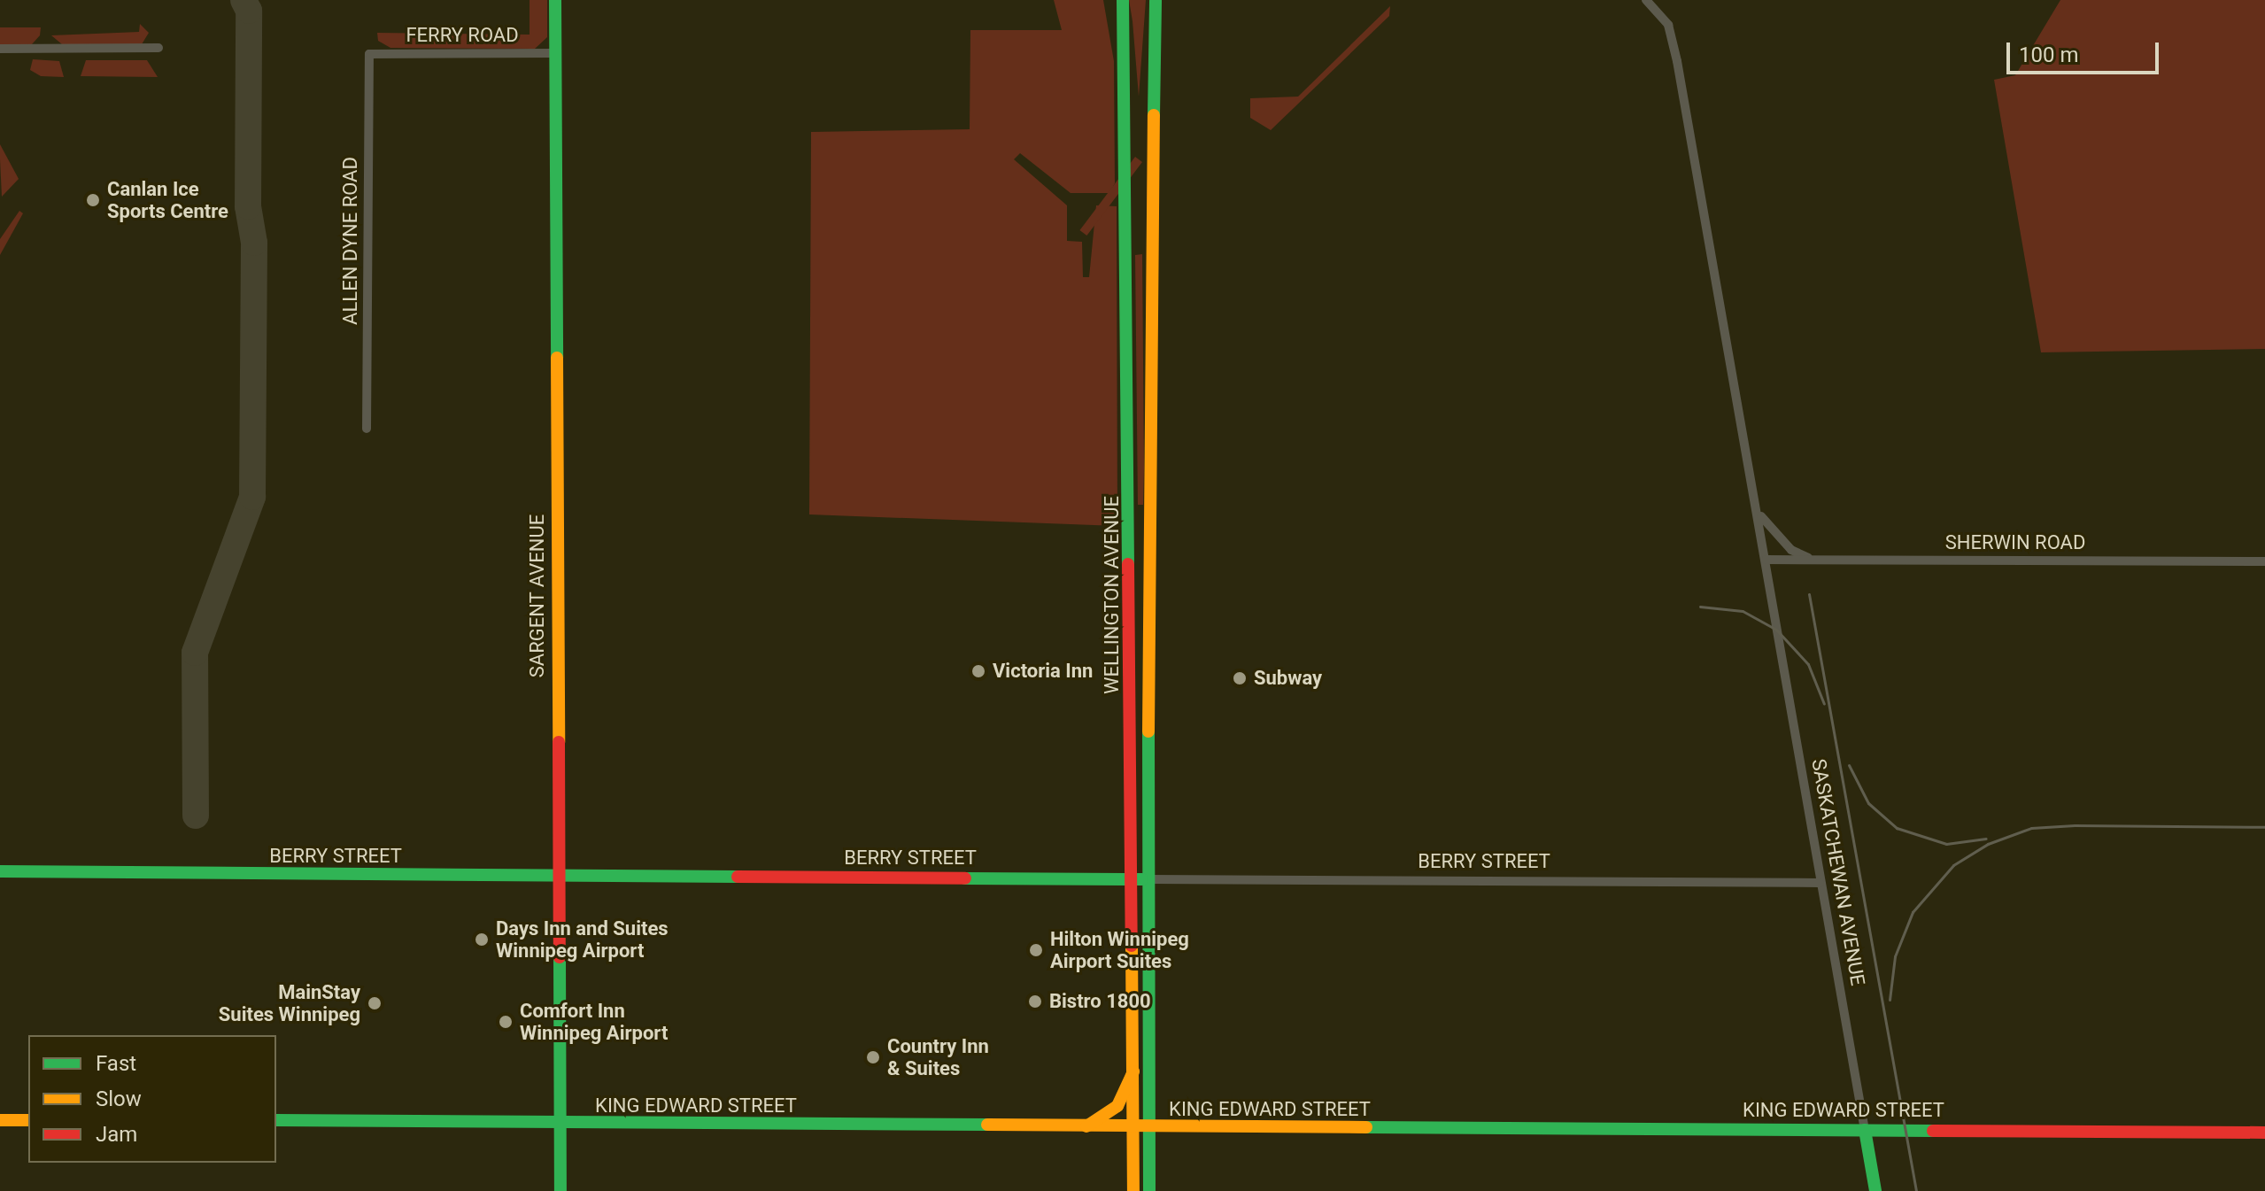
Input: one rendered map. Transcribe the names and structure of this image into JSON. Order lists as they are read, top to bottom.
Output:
{
  "streets": {
    "main road": [
      "WELLINGTON AVENUE",
      "SARGENT AVENUE",
      "BERRY STREET",
      "SASKATCHEWAN AVENUE",
      "KING EDWARD STREET"
    ],
    "street": ["FERRY ROAD", "ALLEN DYNE ROAD", "SHERWIN ROAD"]
  },
  "crossings": [
    ["FERRY ROAD", "ALLEN DYNE ROAD"],
    ["FERRY ROAD", "SARGENT AVENUE"],
    ["SHERWIN ROAD", "SASKATCHEWAN AVENUE"],
    ["WELLINGTON AVENUE", "BERRY STREET"],
    ["WELLINGTON AVENUE", "KING EDWARD STREET"],
    ["SARGENT AVENUE", "BERRY STREET"],
    ["SARGENT AVENUE", "KING EDWARD STREET"],
    ["BERRY STREET", "SASKATCHEWAN AVENUE"],
    ["SASKATCHEWAN AVENUE", "KING EDWARD STREET"]
  ],
  "places": [
    "Canlan Ice Sports Centre",
    "Victoria Inn",
    "Subway",
    "Days Inn and Suites Winnipeg Airport",
    "Hilton Winnipeg Airport Suites",
    "Bistro 1800",
    "MainStay Suites Winnipeg",
    "Comfort Inn Winnipeg Airport",
    "Country Inn & Suites"
  ],
  "legend": ["Fast", "Slow", "Jam"],
  "scale_bar": "100 m"
}
